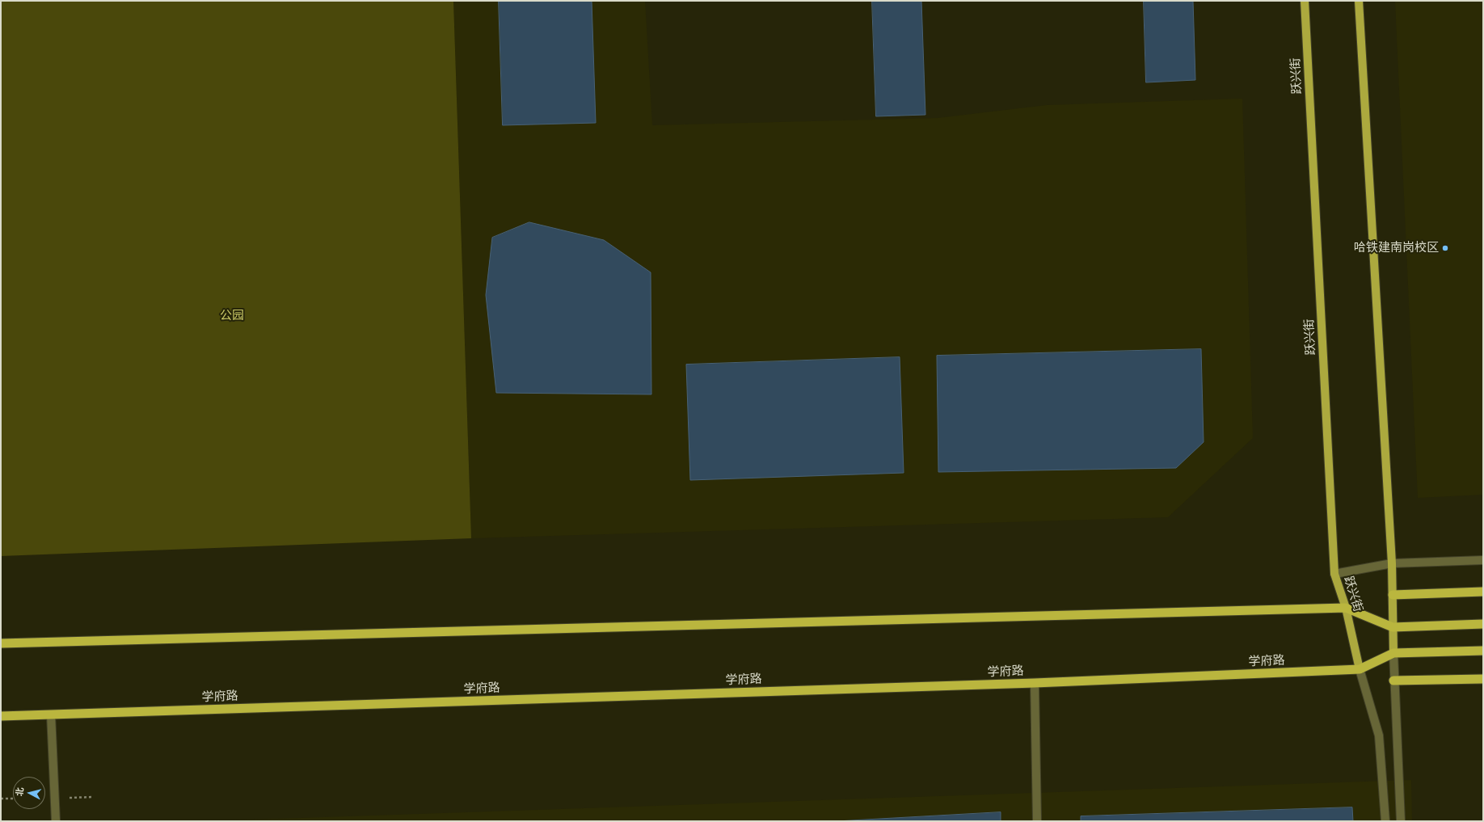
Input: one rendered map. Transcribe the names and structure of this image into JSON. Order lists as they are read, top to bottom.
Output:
{
  "streets": {
    "highway": ["学府路"],
    "main road": ["跃兴街"]
  },
  "crossings": [
    ["跃兴街", "学府路"]
  ],
  "parks": ["公园"],
  "places": ["哈铁建南岗校区"],
  "north": "left"
}
